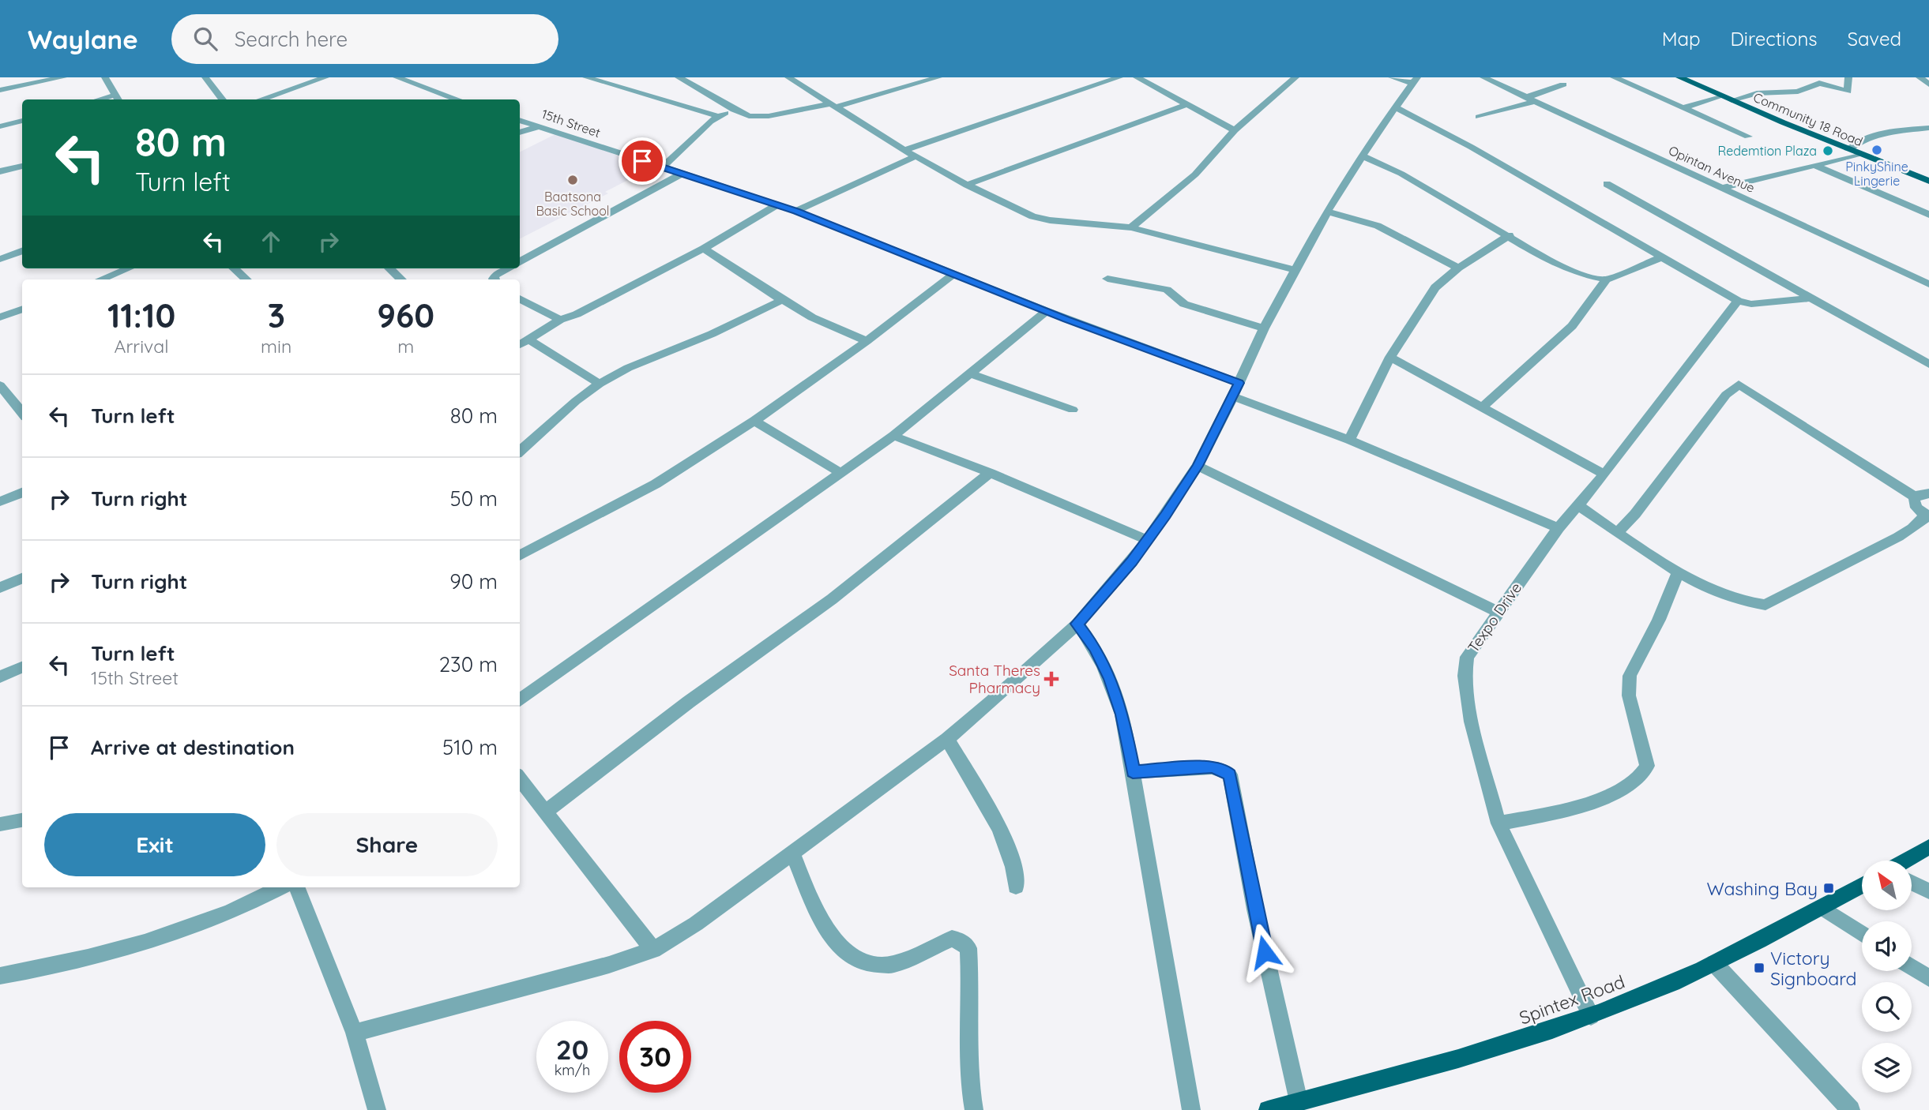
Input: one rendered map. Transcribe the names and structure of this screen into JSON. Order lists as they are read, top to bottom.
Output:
{
  "streets": {
    "main road": ["Community 18 Road", "Spintex Road"],
    "street": ["15th Street", "Opintan Avenue", "Texpo Drive"]
  },
  "crossings": [
    ["15th Street", "Texpo Drive"],
    ["Texpo Drive", "Spintex Road"]
  ],
  "places": {
    "other": ["PinkyShine Lingerie", "Redemtion Plaza", "Baatsona Basic School"],
    "health": ["Santa Theres Pharmacy"],
    "transit": ["Washing Bay", "Victory Signboard"]
  },
  "north": "top left",
  "page": {
    "header": "Waylane",
    "search": "Search here",
    "nav": ["Map", "Directions", "Saved"],
    "turn": ["80 m", "Turn left"],
    "eta": [
      "11:10",
      "Arrival",
      "3",
      "min",
      "960",
      "m"
    ],
    "list": [
      {
        "name": "Turn left",
        "value": "80 m"
      },
      {
        "name": "Turn right",
        "value": "50 m"
      },
      {
        "name": "Turn right",
        "value": "90 m"
      },
      {
        "name": "Turn left",
        "note": "15th Street",
        "value": "230 m"
      },
      {
        "name": "Arrive at destination",
        "value": "510 m"
      }
    ],
    "buttons": ["Exit", "Share"],
    "speed": "20 km/h",
    "limit": "30"
  }
}
